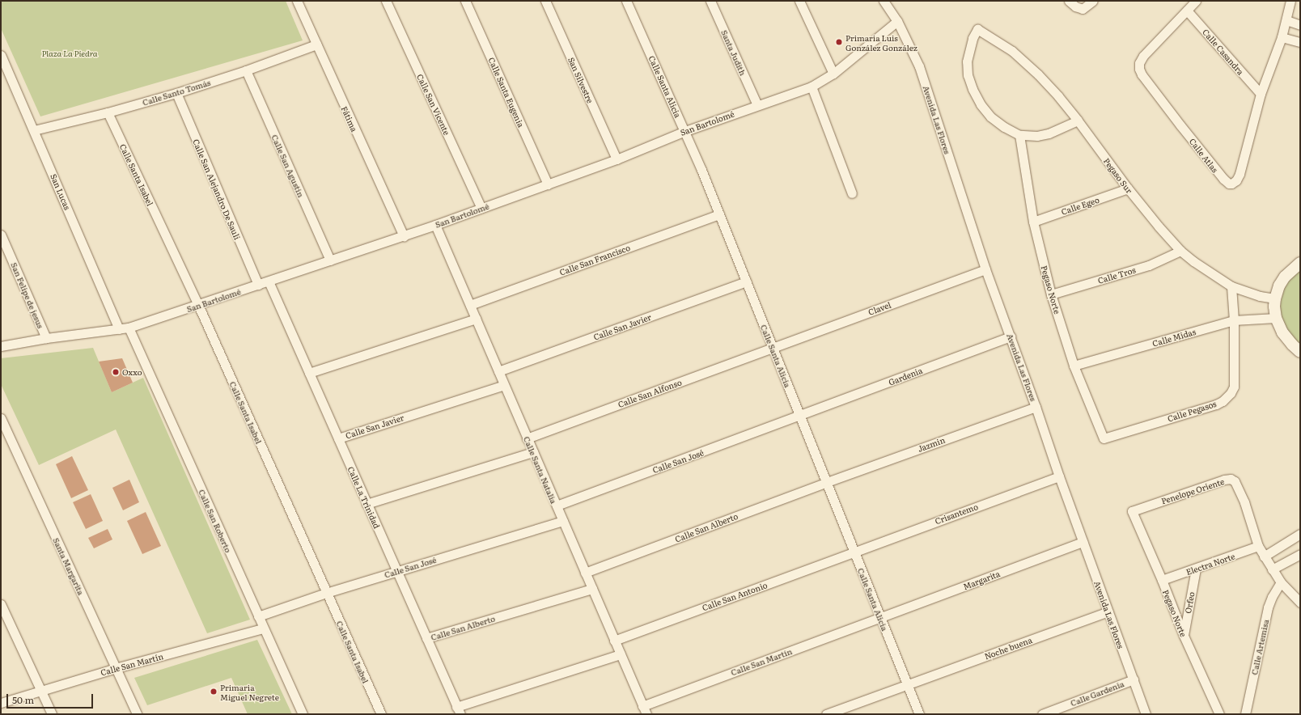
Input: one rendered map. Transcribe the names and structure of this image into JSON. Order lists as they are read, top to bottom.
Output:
{
  "streets": {
    "street": [
      "Calle Casandra",
      "Santa Judith",
      "San Silvestre",
      "Calle Santa Alicia",
      "Calle Santo Tomás",
      "Calle Santa Eugenia",
      "Calle San Vicente",
      "Fátima",
      "Avenida Las Flores",
      "San Bartolomé",
      "Calle Atlas",
      "Calle San Agustín",
      "Calle Santa Isabel",
      "Pegaso Sur",
      "Calle San Alejandro De Sauli",
      "San Lucas",
      "Calle Egeo",
      "Calle San Francisco",
      "Calle Tros",
      "Pegaso Norte",
      "San Felipe de jesus",
      "Clavel",
      "Calle San Javier",
      "Calle Midas",
      "Gardenia",
      "Calle San Alfonso",
      "Calle Pegasos",
      "Jazmin",
      "Calle San José",
      "Calle Santa Natalia",
      "Penelope Oriente",
      "Calle La Trinidad",
      "Crisantemo",
      "Calle San Roberto",
      "Calle San Alberto",
      "Electra Norte",
      "Santa Margarita",
      "Margarita",
      "Calle San Antonio",
      "Orfeo",
      "Calle Artemisa",
      "Noche buena",
      "Calle San Martín",
      "Calle Gardenia"
    ]
  },
  "crossings": [
    ["Calle Casandra", "Calle Atlas"],
    ["Santa Judith", "San Bartolomé"],
    ["San Silvestre", "San Bartolomé"],
    ["Calle Santa Alicia", "San Bartolomé"],
    ["Calle Santa Alicia", "Calle San Francisco"],
    ["Calle Santa Alicia", "Clavel"],
    ["Calle Santa Alicia", "Calle San Javier"],
    ["Calle Santa Alicia", "Gardenia"],
    ["Calle Santa Alicia", "Calle San Alfonso"],
    ["Calle Santa Alicia", "Jazmin"],
    ["Calle Santa Alicia", "Calle San José"],
    ["Calle Santa Alicia", "Crisantemo"],
    ["Calle Santa Alicia", "Calle San Alberto"],
    ["Calle Santa Alicia", "Margarita"],
    ["Calle Santa Alicia", "Calle San Antonio"],
    ["Calle Santa Alicia", "Noche buena"],
    ["Calle Santa Alicia", "Calle San Martín"],
    ["Calle Santo Tomás", "Fátima"],
    ["Calle Santo Tomás", "Calle San Agustín"],
    ["Calle Santo Tomás", "Calle Santa Isabel"],
    ["Calle Santo Tomás", "Calle San Alejandro De Sauli"],
    ["Calle Santo Tomás", "San Lucas"],
    ["Calle Santa Eugenia", "San Bartolomé"],
    ["Calle San Vicente", "San Bartolomé"],
    ["Fátima", "San Bartolomé"],
    ["Avenida Las Flores", "San Bartolomé"],
    ["Avenida Las Flores", "Clavel"],
    ["Avenida Las Flores", "Gardenia"],
    ["Avenida Las Flores", "Jazmin"],
    ["Avenida Las Flores", "Crisantemo"],
    ["Avenida Las Flores", "Margarita"],
    ["Avenida Las Flores", "Noche buena"],
    ["Avenida Las Flores", "Calle Gardenia"],
    ["San Bartolomé", "Calle San Agustín"],
    ["San Bartolomé", "Calle Santa Isabel"],
    ["San Bartolomé", "Calle San Alejandro De Sauli"],
    ["San Bartolomé", "San Lucas"],
    ["San Bartolomé", "San Felipe de jesus"],
    ["San Bartolomé", "Calle Santa Natalia"],
    ["San Bartolomé", "Calle La Trinidad"],
    ["San Bartolomé", "Calle San Roberto"],
    ["Calle Santa Isabel", "Calle San José"],
    ["Pegaso Sur", "Calle Egeo"],
    ["Pegaso Sur", "Calle Tros"],
    ["Pegaso Sur", "Pegaso Norte"],
    ["Pegaso Sur", "Calle Pegasos"],
    ["Calle Egeo", "Pegaso Norte"],
    ["Calle San Francisco", "Calle Santa Natalia"],
    ["Calle Tros", "Pegaso Norte"],
    ["Pegaso Norte", "Calle Midas"],
    ["Pegaso Norte", "Calle Pegasos"],
    ["Pegaso Norte", "Penelope Oriente"],
    ["Pegaso Norte", "Electra Norte"],
    ["Pegaso Norte", "Orfeo"],
    ["Clavel", "Calle San Alfonso"],
    ["Calle San Javier", "Calle Santa Natalia"],
    ["Calle San Javier", "Calle La Trinidad"],
    ["Calle Midas", "Calle Pegasos"],
    ["Gardenia", "Calle San José"],
    ["Calle San Alfonso", "Calle Santa Natalia"],
    ["Jazmin", "Calle San Alberto"],
    ["Calle San José", "Calle Santa Natalia"],
    ["Calle San José", "Calle La Trinidad"],
    ["Calle San José", "Calle San Roberto"],
    ["Calle Santa Natalia", "Calle San Alberto"],
    ["Calle Santa Natalia", "Calle San Antonio"],
    ["Calle Santa Natalia", "Calle San Martín"],
    ["Penelope Oriente", "Electra Norte"],
    ["Penelope Oriente", "Calle Artemisa"],
    ["Calle La Trinidad", "Calle San Alberto"],
    ["Crisantemo", "Calle San Antonio"],
    ["Calle San Roberto", "Calle San Martín"],
    ["Electra Norte", "Orfeo"],
    ["Santa Margarita", "Calle San Martín"],
    ["Margarita", "Calle San Martín"]
  ],
  "parks": ["Plaza La Piedra"],
  "places": ["Primaria Luis González González", "Oxxo", "Primaria Miguel Negrete"],
  "scale_bar": "50 m"
}
